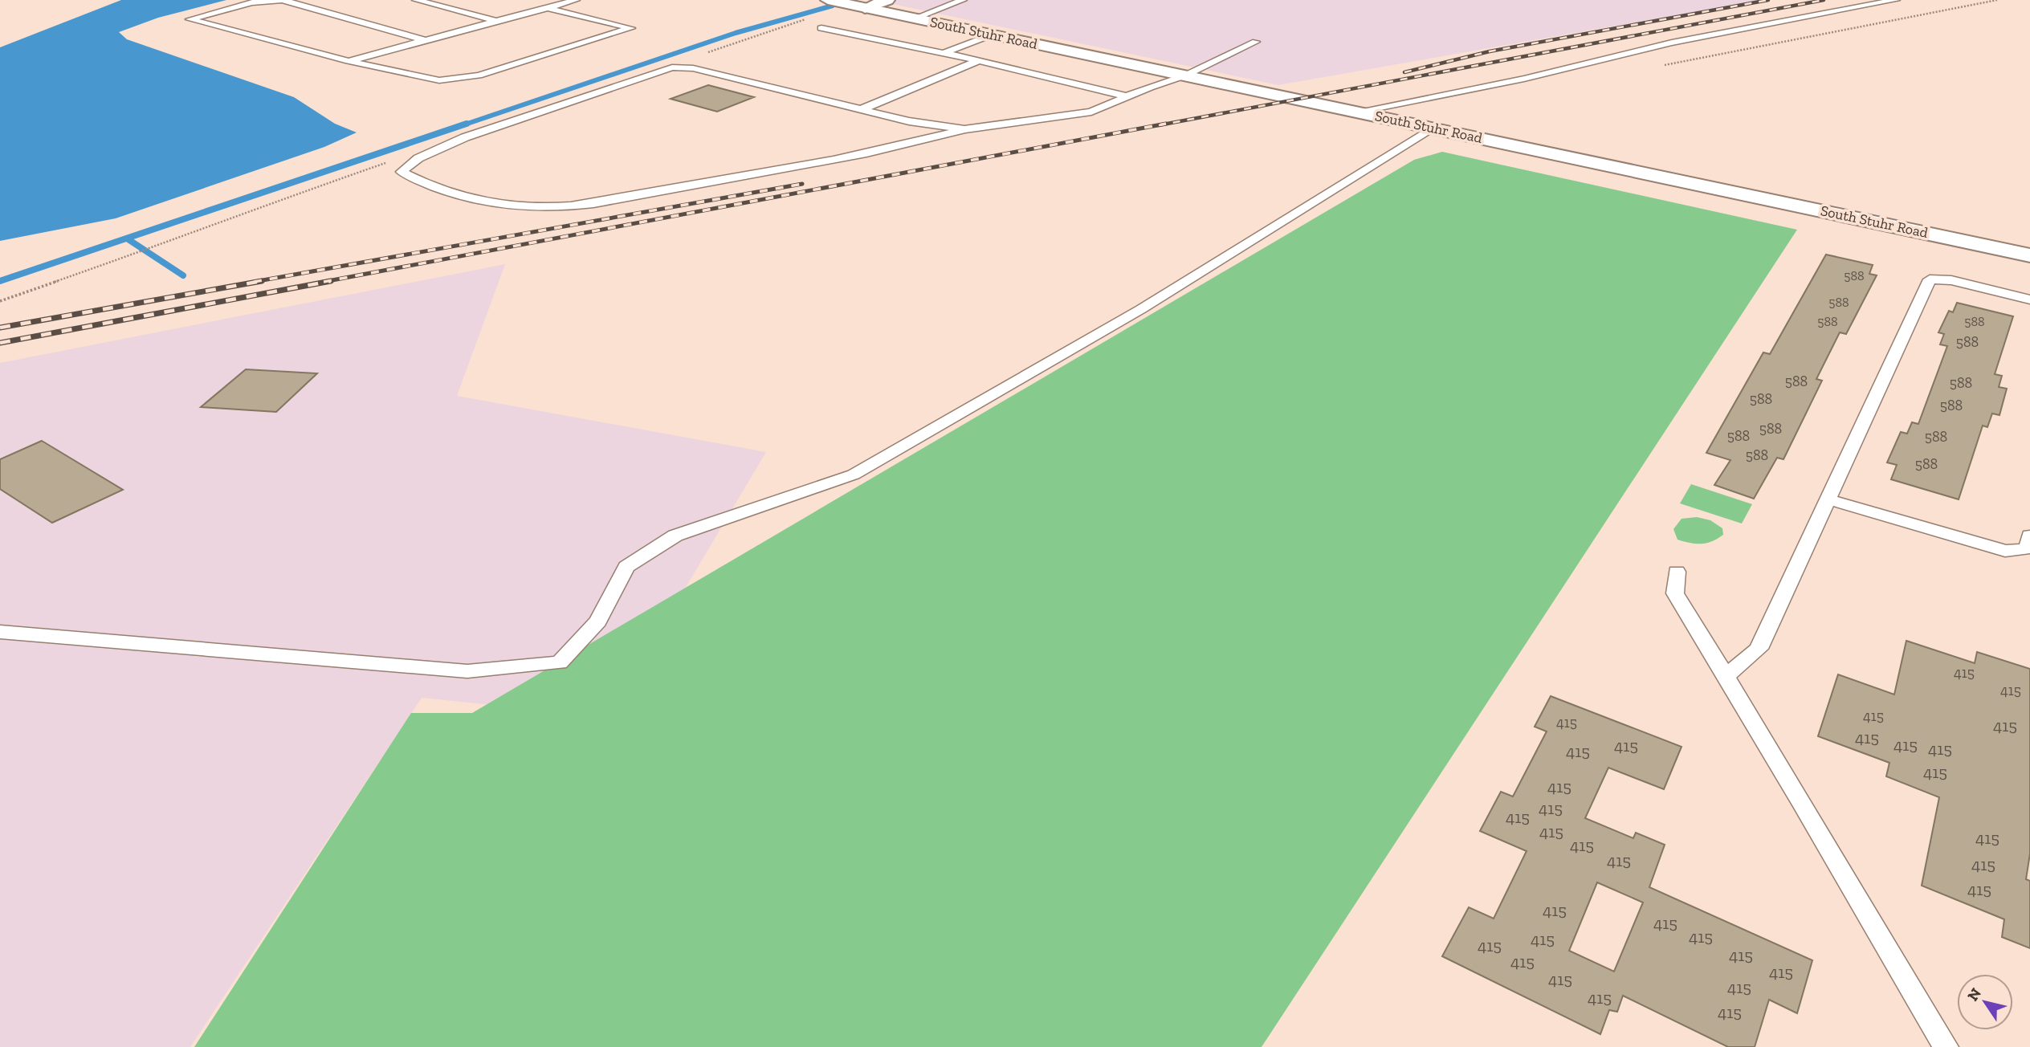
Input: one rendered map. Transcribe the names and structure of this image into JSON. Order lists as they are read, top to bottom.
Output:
{
  "streets": {
    "main road": ["South Stuhr Road"]
  },
  "house_numbers": [
    "588",
    "588",
    "588",
    "588",
    "588",
    "588",
    "588",
    "588",
    "588",
    "588",
    "588",
    "588",
    "588",
    "588",
    "415",
    "415",
    "415",
    "415",
    "415",
    "415",
    "415",
    "415",
    "415",
    "415",
    "415",
    "415",
    "415",
    "415",
    "415",
    "415",
    "415",
    "415",
    "415",
    "415",
    "415",
    "415",
    "415",
    "415",
    "415",
    "415",
    "415",
    "415",
    "415",
    "415",
    "415",
    "415"
  ],
  "north": "top left"
}
